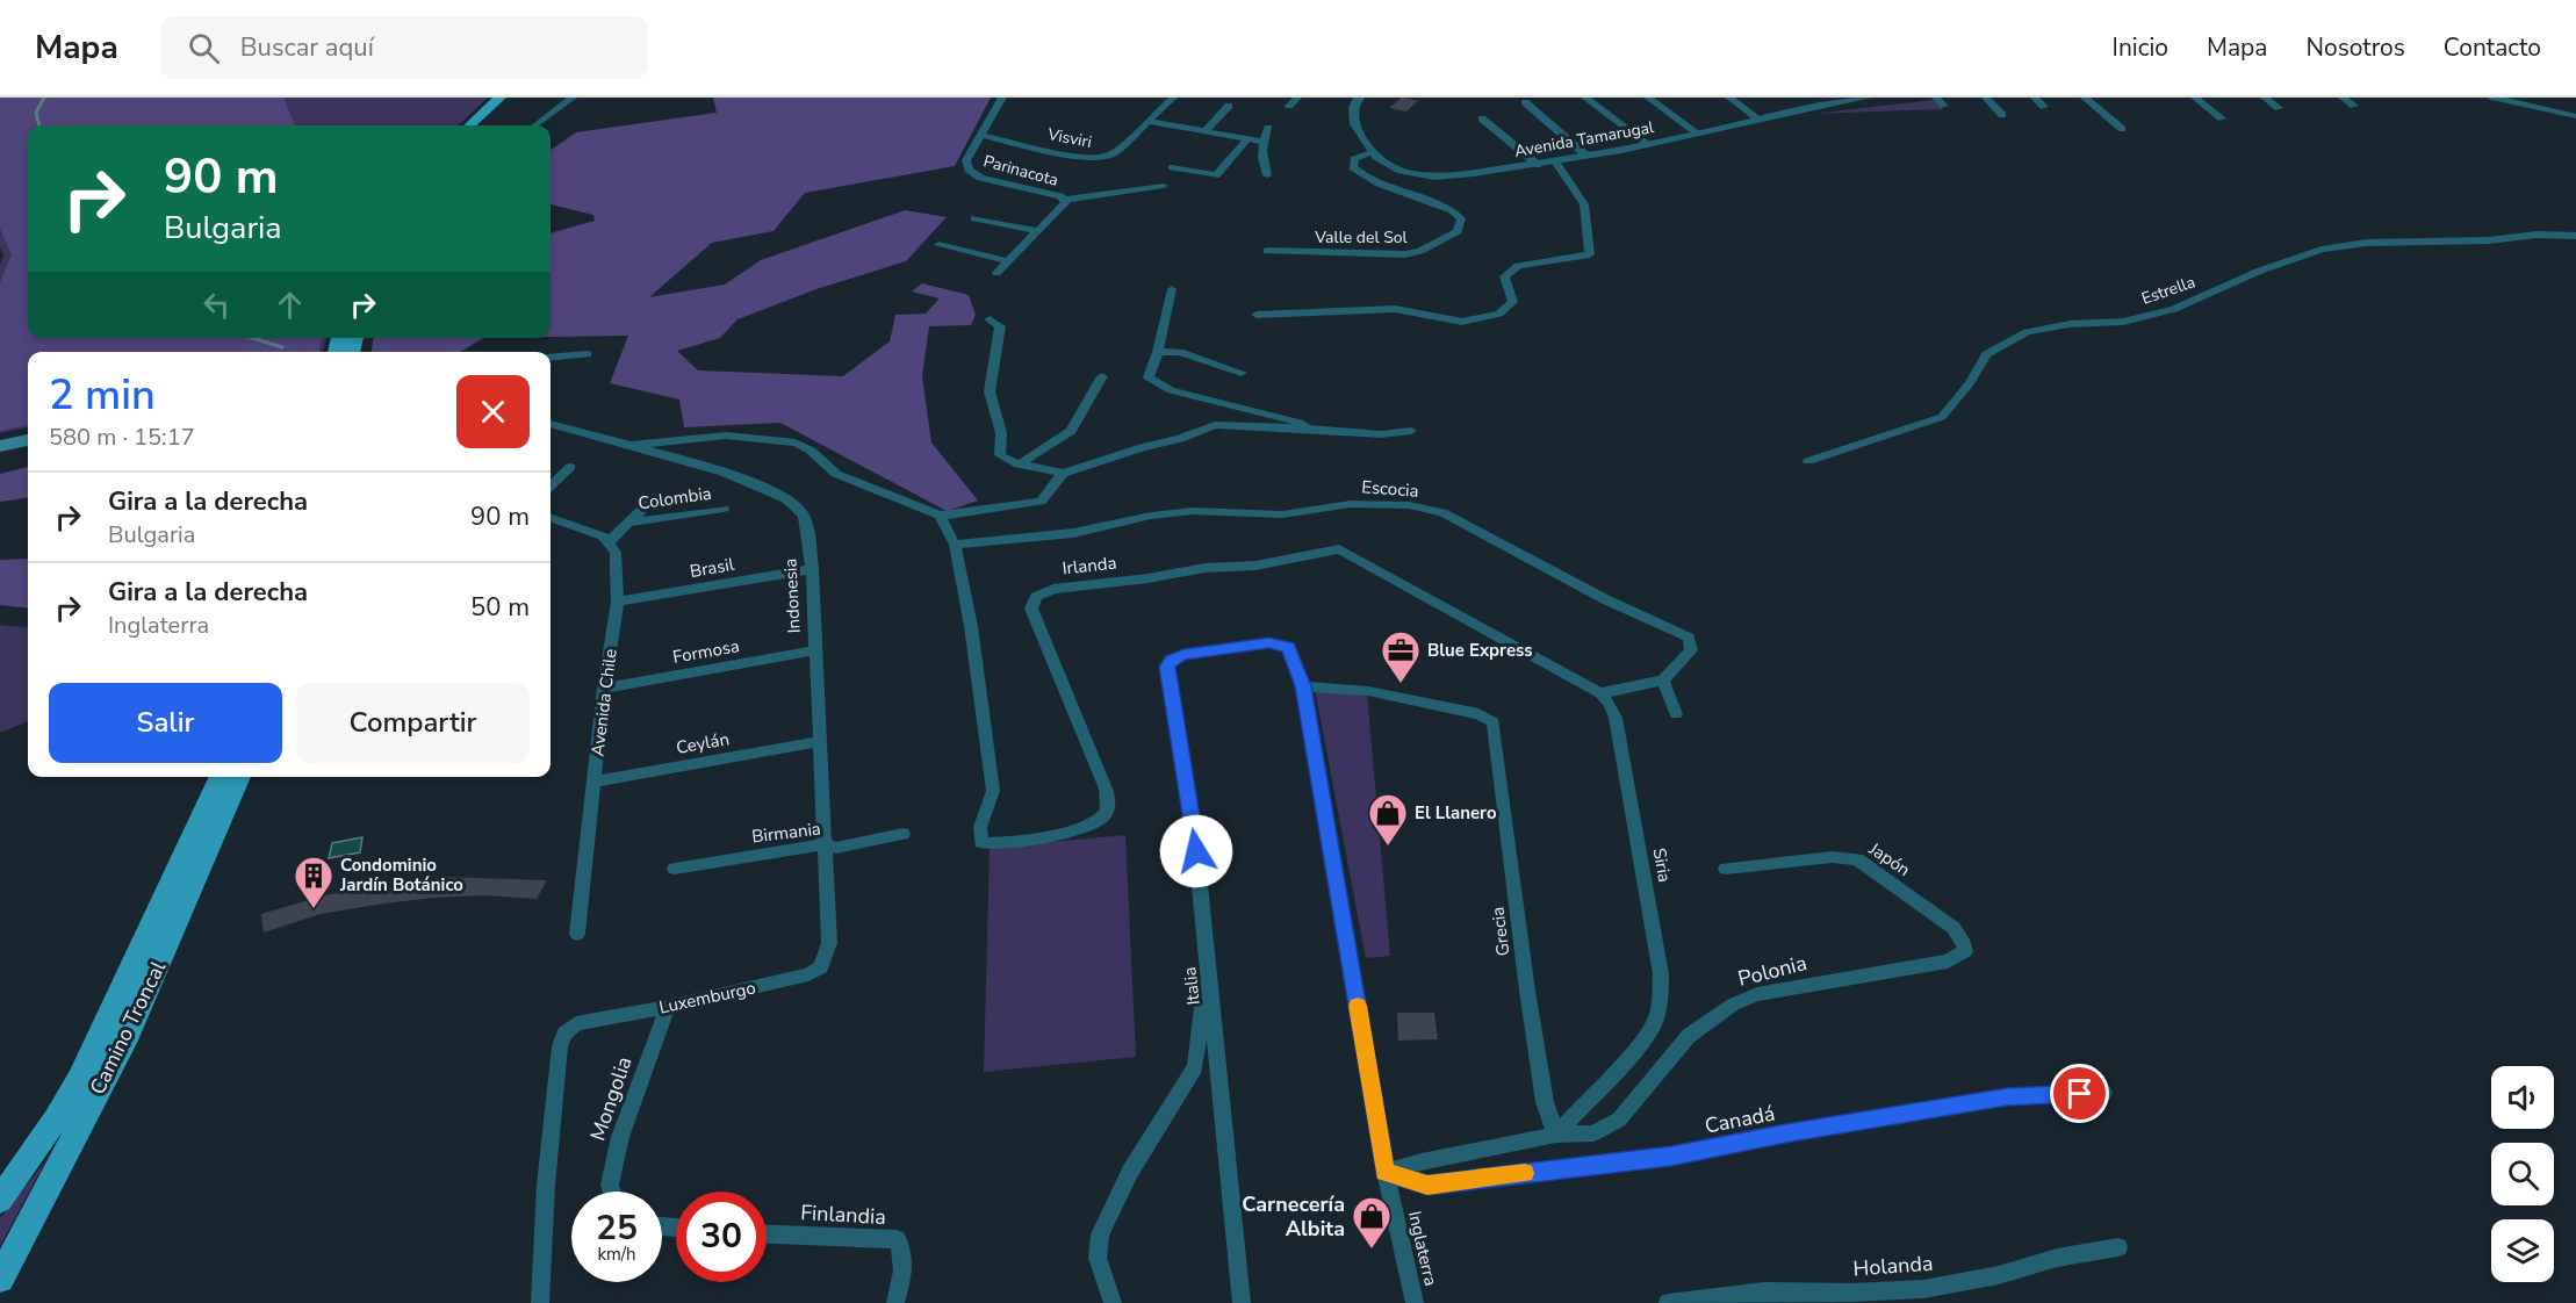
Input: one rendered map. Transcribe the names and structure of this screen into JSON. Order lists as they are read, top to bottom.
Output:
{
  "streets": {
    "main road": ["Camino Troncal"],
    "street": [
      "Visviri",
      "Avenida Tamarugal",
      "Parinacota",
      "Valle del Sol",
      "Estrella",
      "Escocia",
      "Colombia",
      "Irlanda",
      "Brasil",
      "Indonesia",
      "Formosa",
      "Avenida Chile",
      "Ceylán",
      "Birmania",
      "Japón",
      "Siria",
      "Grecia",
      "Polonia",
      "Italia",
      "Luxemburgo",
      "Mongolia",
      "Canadá",
      "Finlandia",
      "Inglaterra",
      "Holanda"
    ]
  },
  "crossings": [
    ["Visviri", "Parinacota"],
    ["Avenida Tamarugal", "Valle del Sol"],
    ["Escocia", "Irlanda"],
    ["Irlanda", "Siria"],
    ["Brasil", "Indonesia"],
    ["Brasil", "Avenida Chile"],
    ["Indonesia", "Formosa"],
    ["Indonesia", "Ceylán"],
    ["Indonesia", "Birmania"],
    ["Indonesia", "Luxemburgo"],
    ["Formosa", "Avenida Chile"],
    ["Avenida Chile", "Ceylán"],
    ["Japón", "Polonia"],
    ["Siria", "Grecia"],
    ["Siria", "Polonia"],
    ["Grecia", "Polonia"],
    ["Grecia", "Inglaterra"],
    ["Italia", "Inglaterra"],
    ["Luxemburgo", "Mongolia"],
    ["Canadá", "Inglaterra"]
  ],
  "places": {
    "office": ["Blue Express"],
    "shop": ["El Llanero", "Carnecería Albita"],
    "building": ["Condominio Jardín Botánico"]
  },
  "page": {
    "header": "Mapa",
    "search": "Buscar aquí",
    "nav": [
      "Inicio",
      "Mapa",
      "Nosotros",
      "Contacto"
    ],
    "turn": ["90 m", "Bulgaria"],
    "heading": ["2 min", "580 m · 15:17"],
    "list": [
      {
        "name": "Gira a la derecha",
        "note": "Bulgaria",
        "value": "90 m"
      },
      {
        "name": "Gira a la derecha",
        "note": "Inglaterra",
        "value": "50 m"
      }
    ],
    "buttons": ["Salir", "Compartir"],
    "speed": "25 km/h",
    "limit": "30"
  }
}
